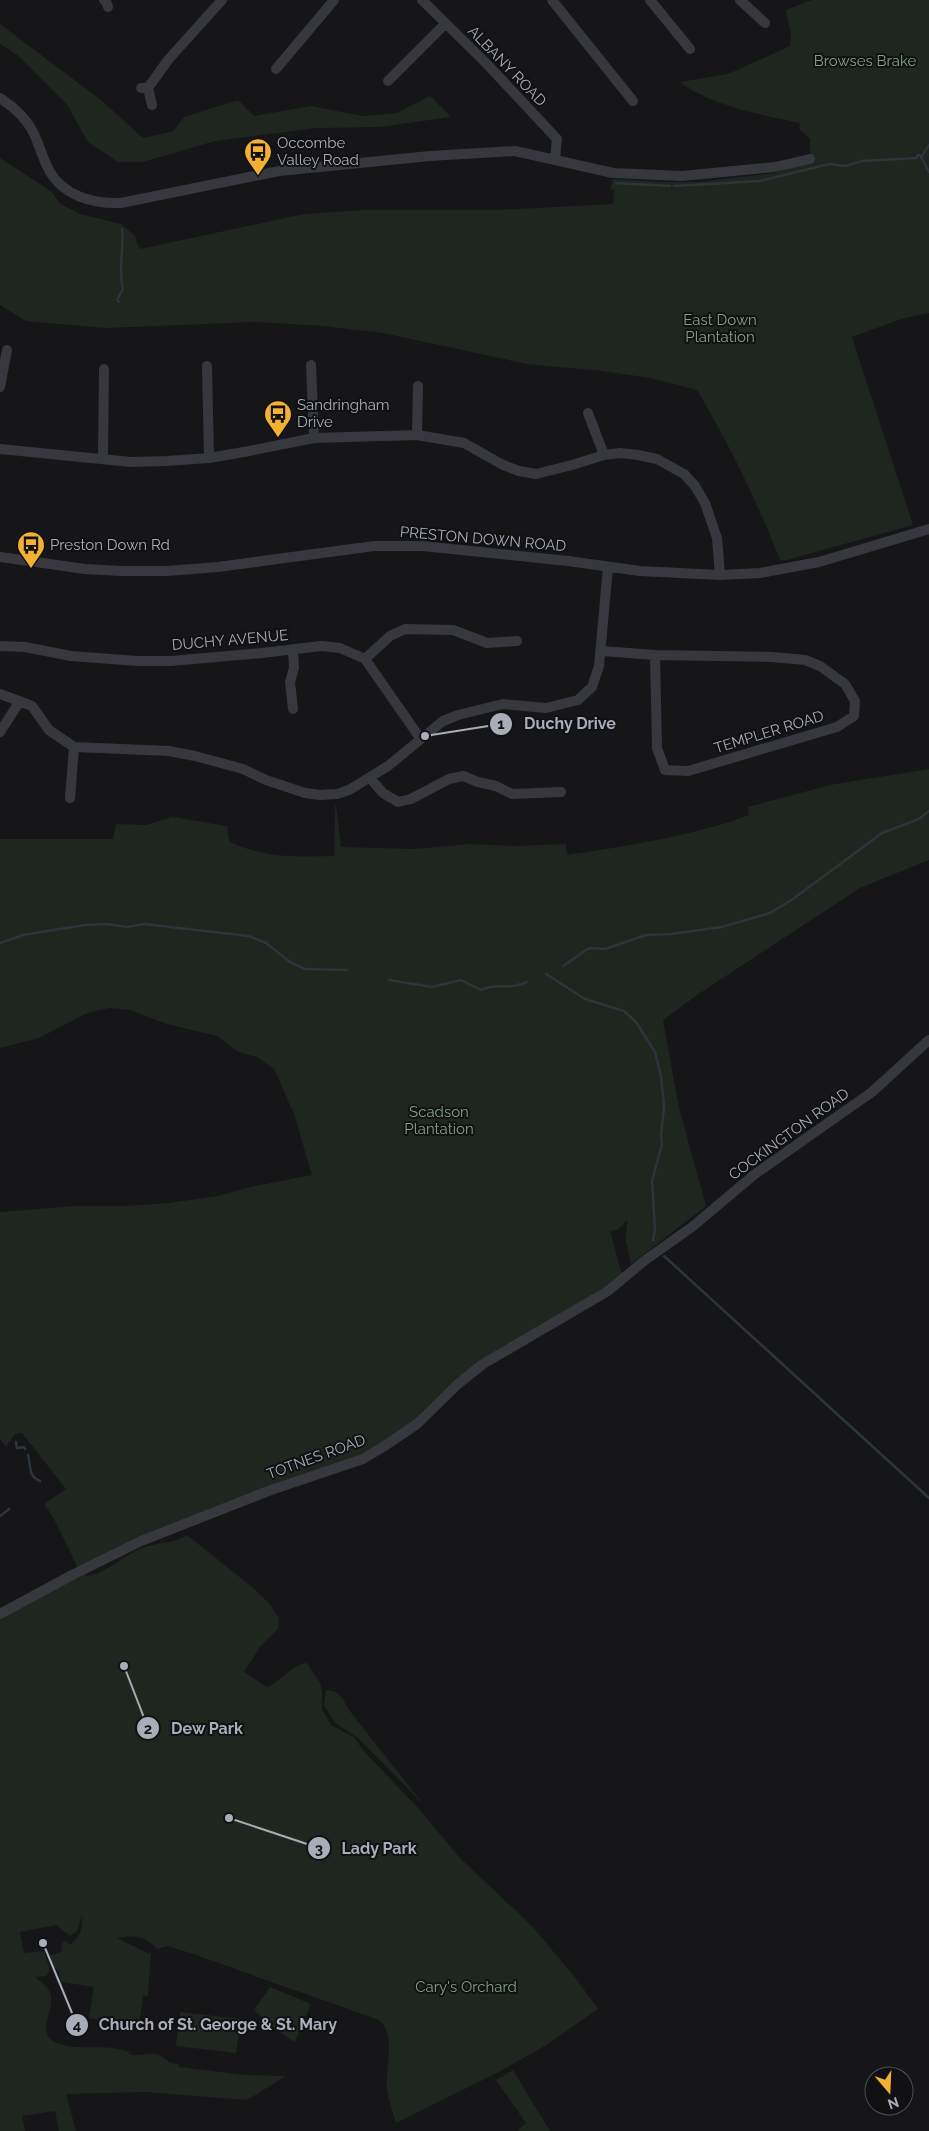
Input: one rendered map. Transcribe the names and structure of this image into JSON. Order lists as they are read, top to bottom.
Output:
{
  "streets": {
    "street": [
      "ALBANY ROAD",
      "PRESTON DOWN ROAD",
      "DUCHY AVENUE",
      "TEMPLER ROAD",
      "COCKINGTON ROAD",
      "TOTNES ROAD"
    ]
  },
  "crossings": [
    ["COCKINGTON ROAD", "TOTNES ROAD"]
  ],
  "parks": [
    "Browses Brake",
    "East Down Plantation",
    "Scadson Plantation",
    "Cary's Orchard"
  ],
  "places": {
    "bus stop": ["Occombe Valley Road", "Sandringham Drive", "Preston Down Rd"],
    "other": [
      "Duchy Drive",
      "Dew Park",
      "Lady Park",
      "Church of St. George & St. Mary"
    ]
  },
  "north": "bottom"
}
